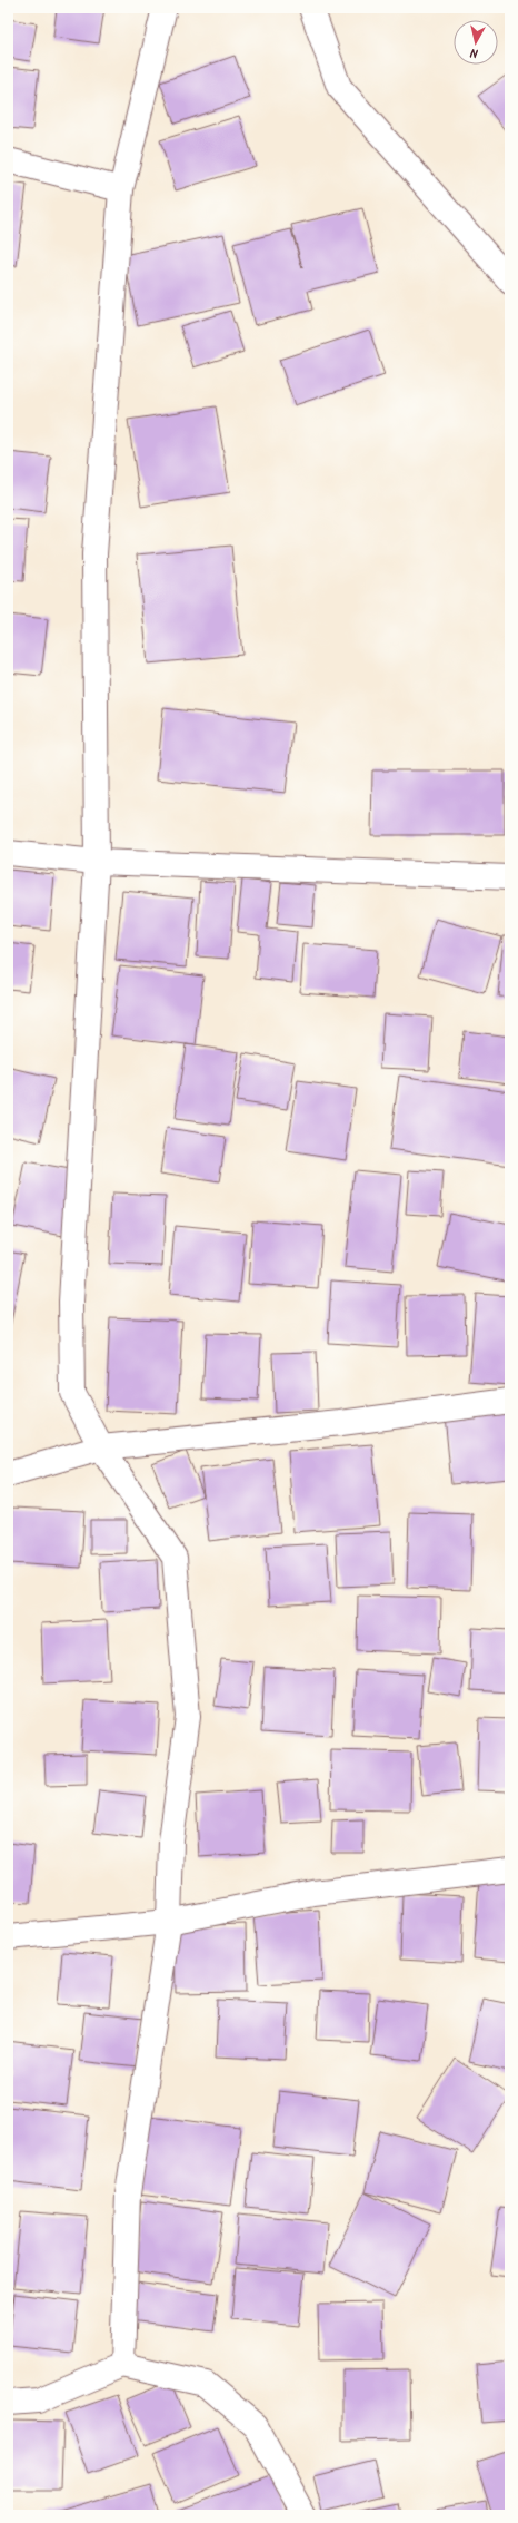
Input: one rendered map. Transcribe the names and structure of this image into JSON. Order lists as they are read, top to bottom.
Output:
{
  "north": "bottom"
}
